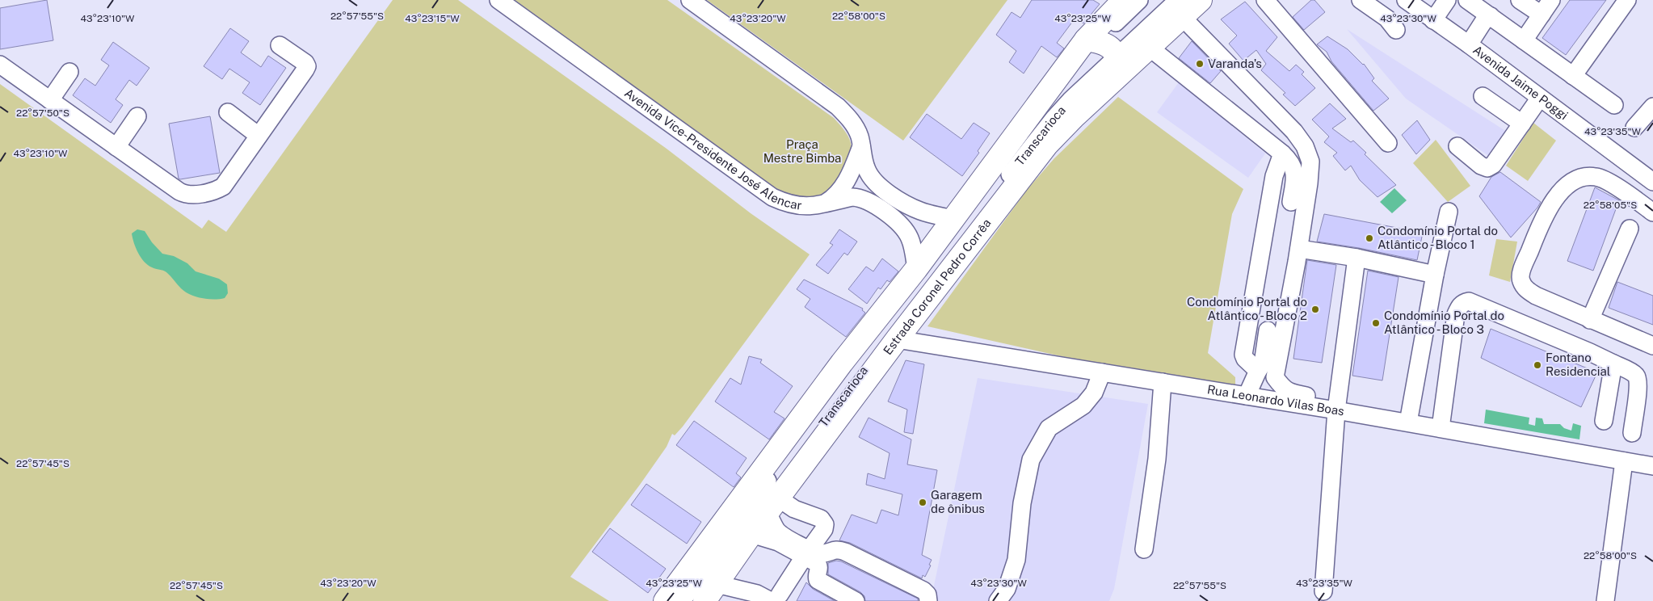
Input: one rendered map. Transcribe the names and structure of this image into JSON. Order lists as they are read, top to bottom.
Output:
{
  "streets": {
    "main road": ["Estrada Coronel Pedro Corrêa"],
    "street": [
      "Avenida Jaime Poggi",
      "Transcarioca",
      "Avenida Vice-Presidente José Alencar",
      "Rua Leonardo Vilas Boas"
    ]
  },
  "crossings": [
    ["Transcarioca", "Estrada Coronel Pedro Corrêa"],
    ["Estrada Coronel Pedro Corrêa", "Rua Leonardo Vilas Boas"]
  ],
  "parks": ["Praça Mestre Bimba"],
  "places": [
    "Varanda's",
    "Condomínio Portal do Atlântico - Bloco 1",
    "Condomínio Portal do Atlântico - Bloco 2",
    "Condomínio Portal do Atlântico - Bloco 3",
    "Fontano Residencial",
    "Garagem de ônibus"
  ],
  "coordinates": [
    "22°57'55\"S",
    "22°58'00\"S",
    "43°23'10\"W",
    "43°23'15\"W",
    "43°23'20\"W",
    "43°23'25\"W",
    "43°23'30\"W",
    "22°57'50\"S",
    "43°23'35\"W",
    "22°58'05\"S",
    "22°57'45\"S"
  ]
}
